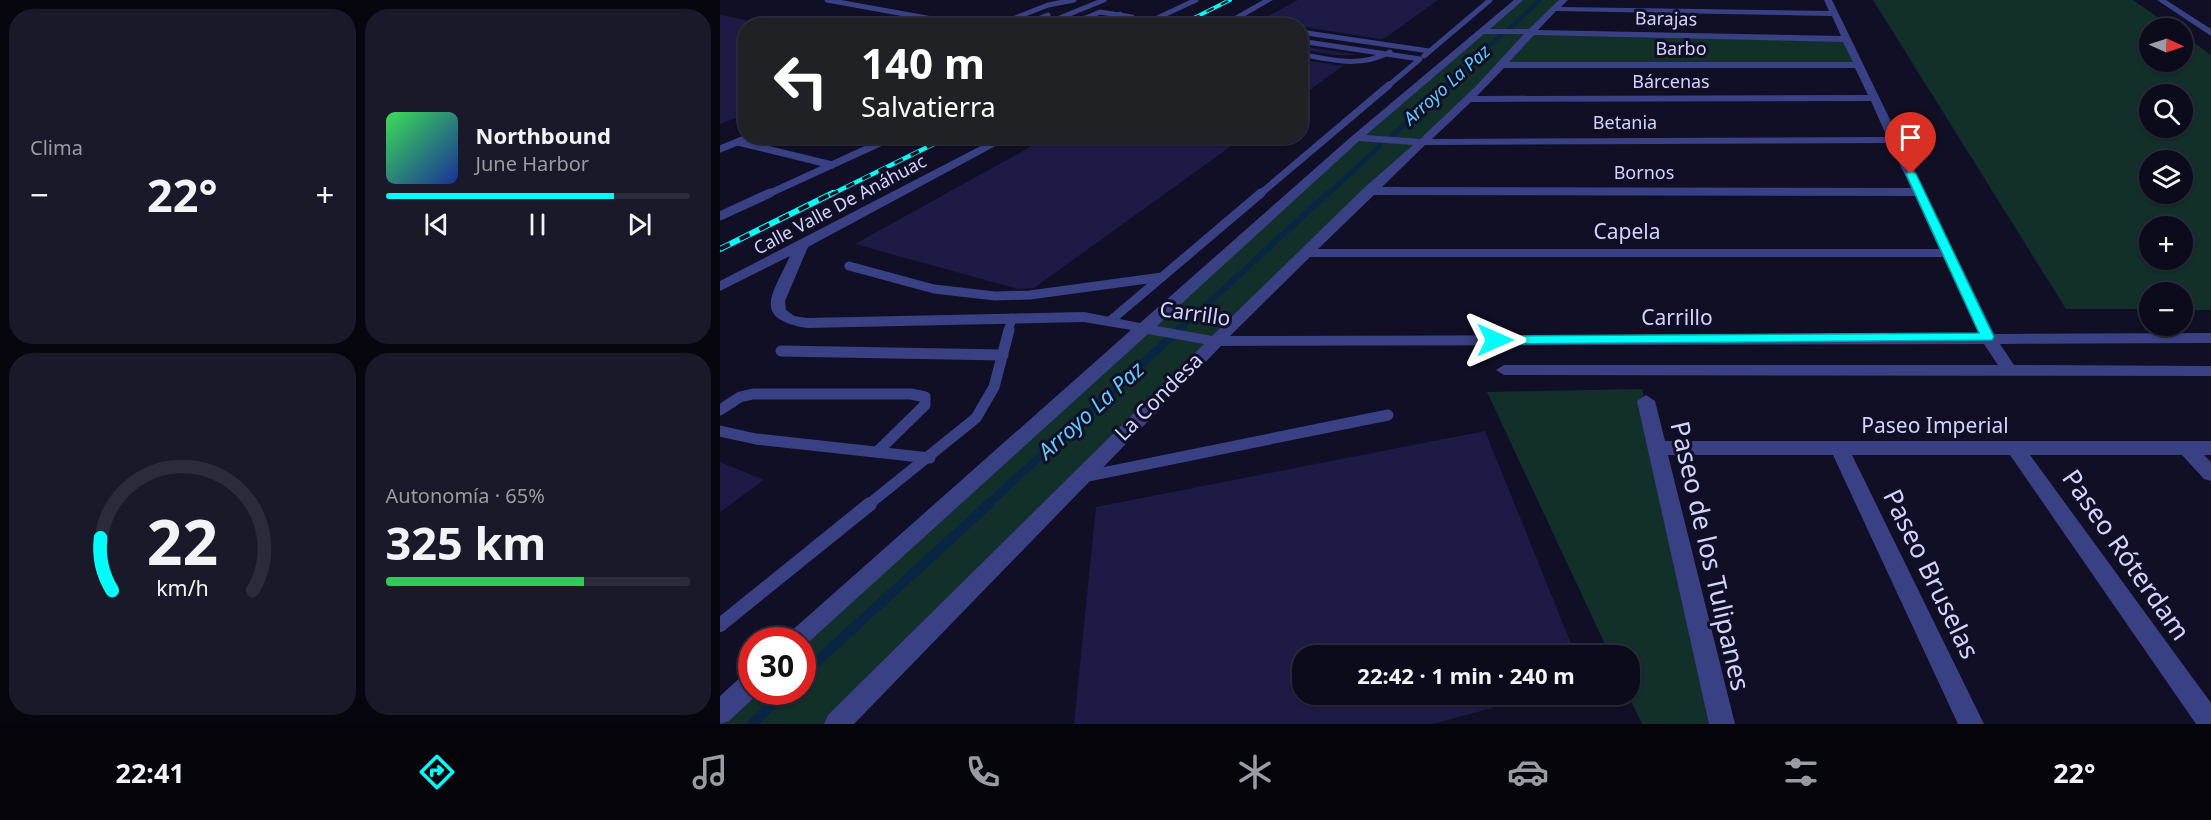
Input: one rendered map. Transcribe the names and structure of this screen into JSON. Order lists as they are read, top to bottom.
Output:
{
  "streets": {
    "street": [
      "Barajas",
      "Barbo",
      "Bárcenas",
      "Betania",
      "Bornos",
      "Calle Valle De Anáhuac",
      "Capela",
      "Carrillo",
      "La Condesa",
      "Paseo Imperial",
      "Paseo Róterdam",
      "Paseo de los Tulipanes",
      "Paseo Bruselas"
    ]
  },
  "crossings": [
    ["Barajas", "La Condesa"],
    ["Barbo", "La Condesa"],
    ["Bárcenas", "La Condesa"],
    ["Betania", "La Condesa"],
    ["Bornos", "La Condesa"],
    ["Calle Valle De Anáhuac", "Carrillo"],
    ["Capela", "La Condesa"],
    ["Carrillo", "La Condesa"],
    ["Paseo Imperial", "Paseo Róterdam"],
    ["Paseo Imperial", "Paseo de los Tulipanes"],
    ["Paseo Imperial", "Paseo Bruselas"]
  ],
  "water": ["Arroyo La Paz"],
  "north": "right",
  "page": {
    "tile": [
      "Clima",
      ["Autonomía · 65%", "325 km"]
    ],
    "map_buttons": ["+", "−"],
    "turn": ["140 m", "Salvatierra"],
    "song": ["Northbound", "June Harbor"],
    "heat": ["−", "22°", "+"],
    "limit": "30",
    "trip": "22:42 · 1 min · 240 m",
    "tabs": ["22:41", "22°"],
    "gauge": ["22", "km/h"]
  }
}
